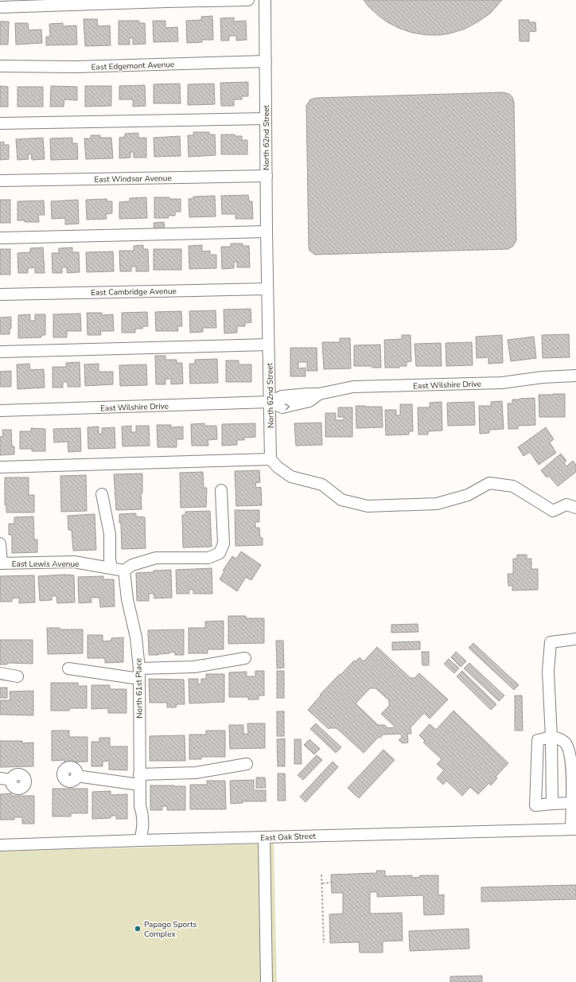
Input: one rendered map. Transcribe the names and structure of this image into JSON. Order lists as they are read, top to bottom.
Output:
{
  "streets": {
    "street": [
      "East Edgemont Avenue",
      "North 62nd Street",
      "East Windsor Avenue",
      "East Cambridge Avenue",
      "East Wilshire Drive",
      "East Lewis Avenue",
      "North 61st Place",
      "East Oak Street"
    ]
  },
  "crossings": [
    ["East Edgemont Avenue", "North 62nd Street"],
    ["North 62nd Street", "East Windsor Avenue"],
    ["North 62nd Street", "East Cambridge Avenue"],
    ["North 62nd Street", "East Wilshire Drive"],
    ["East Lewis Avenue", "North 61st Place"],
    ["North 61st Place", "East Oak Street"]
  ],
  "places": ["Papago Sports Complex"]
}
